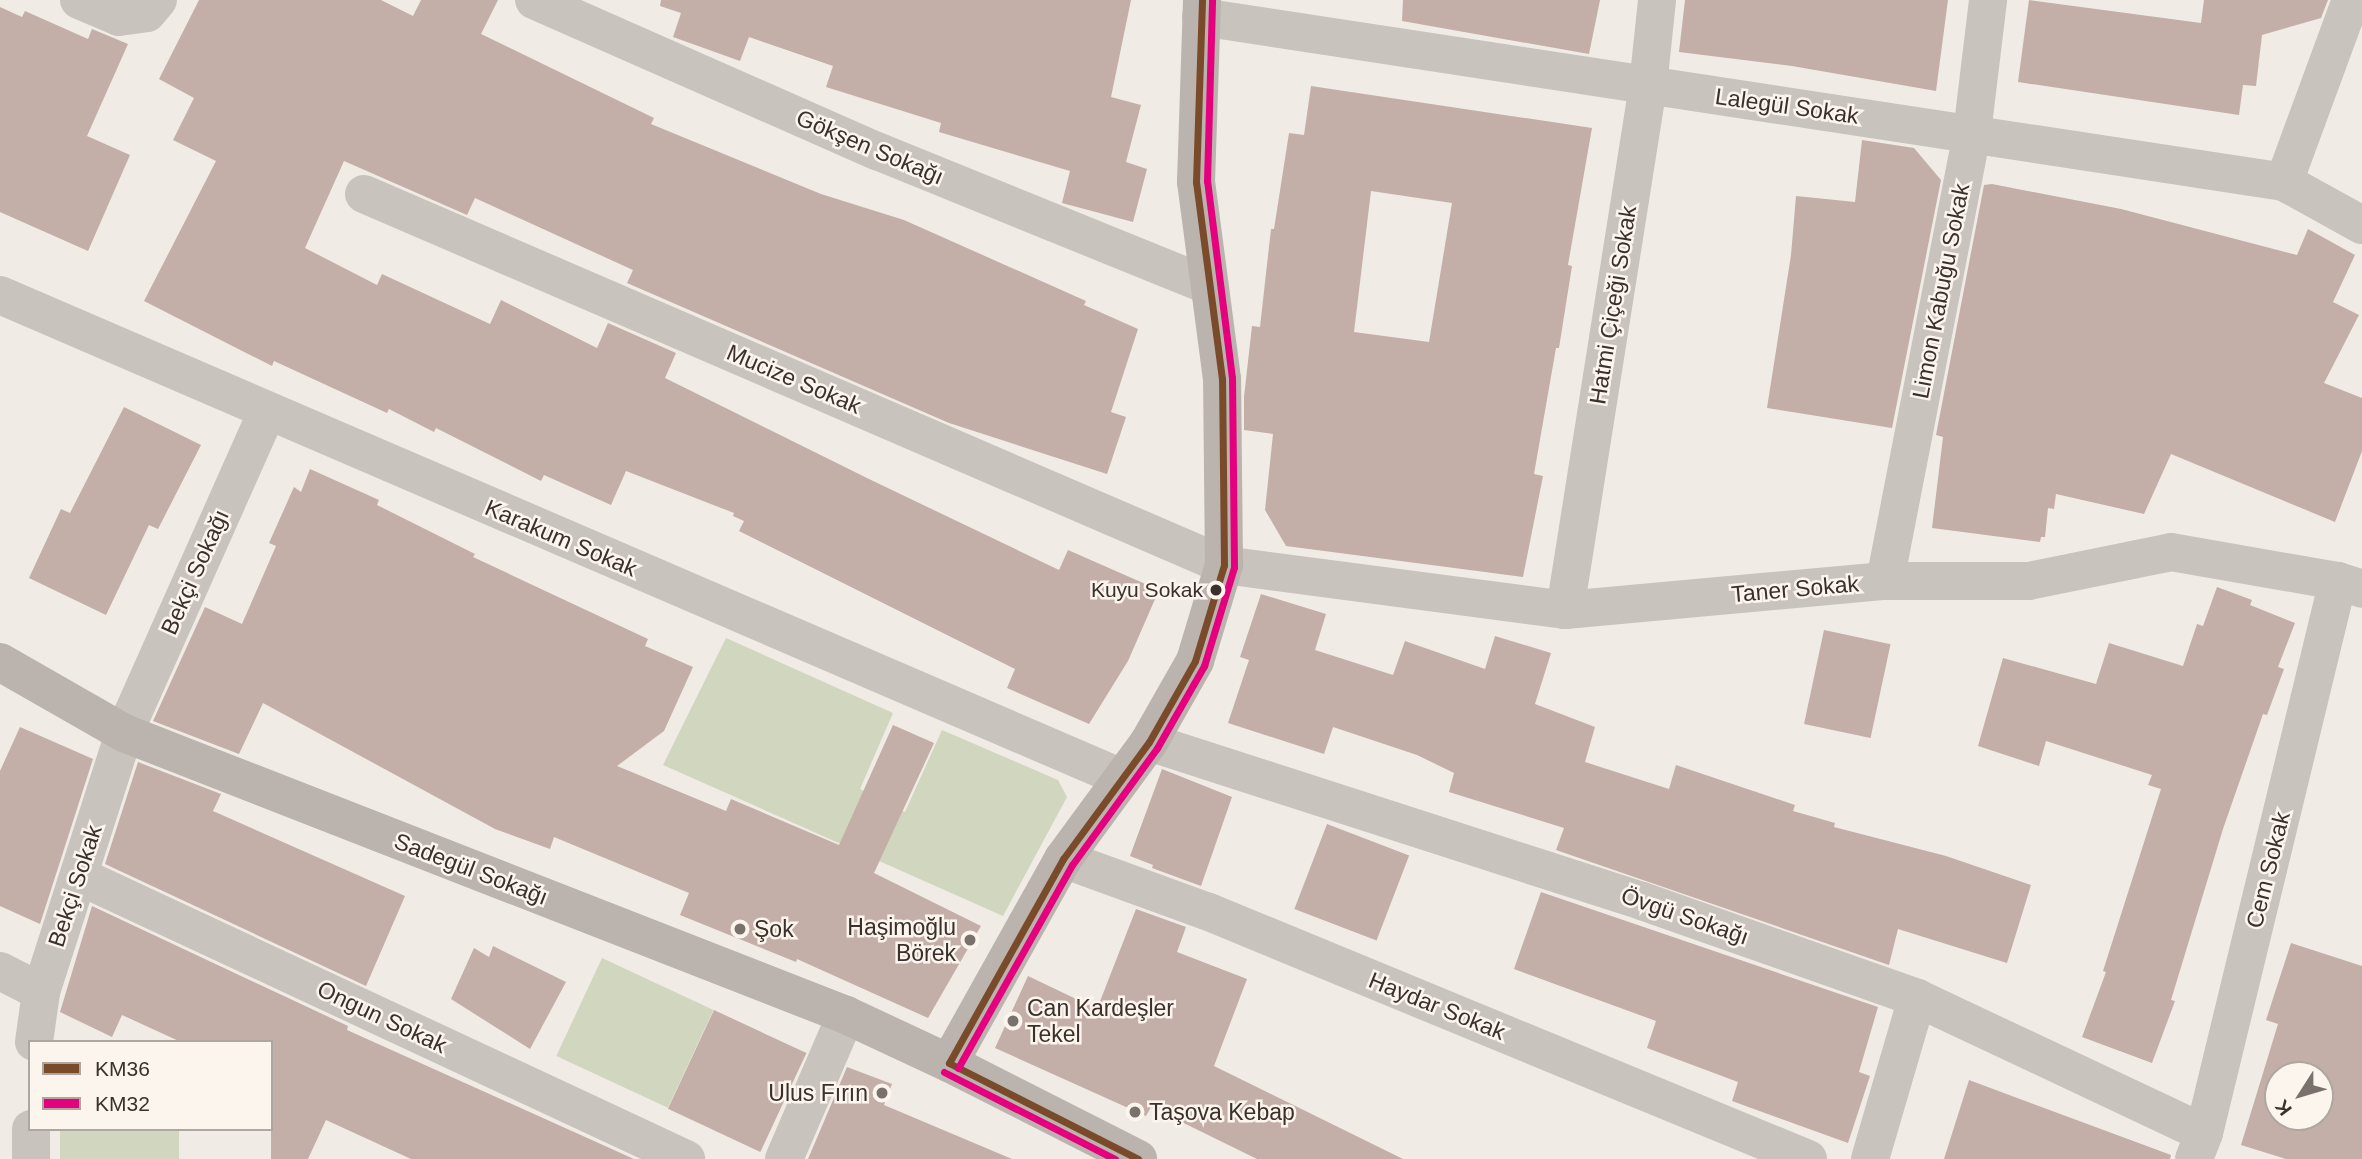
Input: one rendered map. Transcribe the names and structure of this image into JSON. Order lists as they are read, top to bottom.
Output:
{
  "streets": {
    "street": [
      "Lalegül Sokak",
      "Gökşen Sokağı",
      "Limon Kabuğu Sokak",
      "Hatmi Çiçeği Sokak",
      "Mucize Sokak",
      "Karakum Sokak",
      "Bekçi Sokağı",
      "Taner Sokak",
      "Sadegül Sokağı",
      "Cem Sokak",
      "Bekçi Sokak",
      "Övgü Sokağı",
      "Haydar Sokak",
      "Ongun Sokak"
    ]
  },
  "crossings": [
    ["Lalegül Sokak", "Limon Kabuğu Sokak"],
    ["Lalegül Sokak", "Hatmi Çiçeği Sokak"],
    ["Limon Kabuğu Sokak", "Taner Sokak"],
    ["Hatmi Çiçeği Sokak", "Taner Sokak"],
    ["Mucize Sokak", "Taner Sokak"],
    ["Karakum Sokak", "Bekçi Sokağı"],
    ["Bekçi Sokağı", "Sadegül Sokağı"],
    ["Bekçi Sokağı", "Bekçi Sokak"],
    ["Taner Sokak", "Cem Sokak"],
    ["Sadegül Sokağı", "Bekçi Sokak"],
    ["Cem Sokak", "Övgü Sokağı"],
    ["Bekçi Sokak", "Ongun Sokak"]
  ],
  "places": [
    "Kuyu Sokak",
    "Şok",
    "Haşimoğlu Börek",
    "Can Kardeşler Tekel",
    "Ulus Fırın",
    "Taşova Kebap"
  ],
  "lines": ["transit line KM36", "transit line KM32"],
  "legend": ["KM36", "KM32"],
  "north": "bottom left"
}
